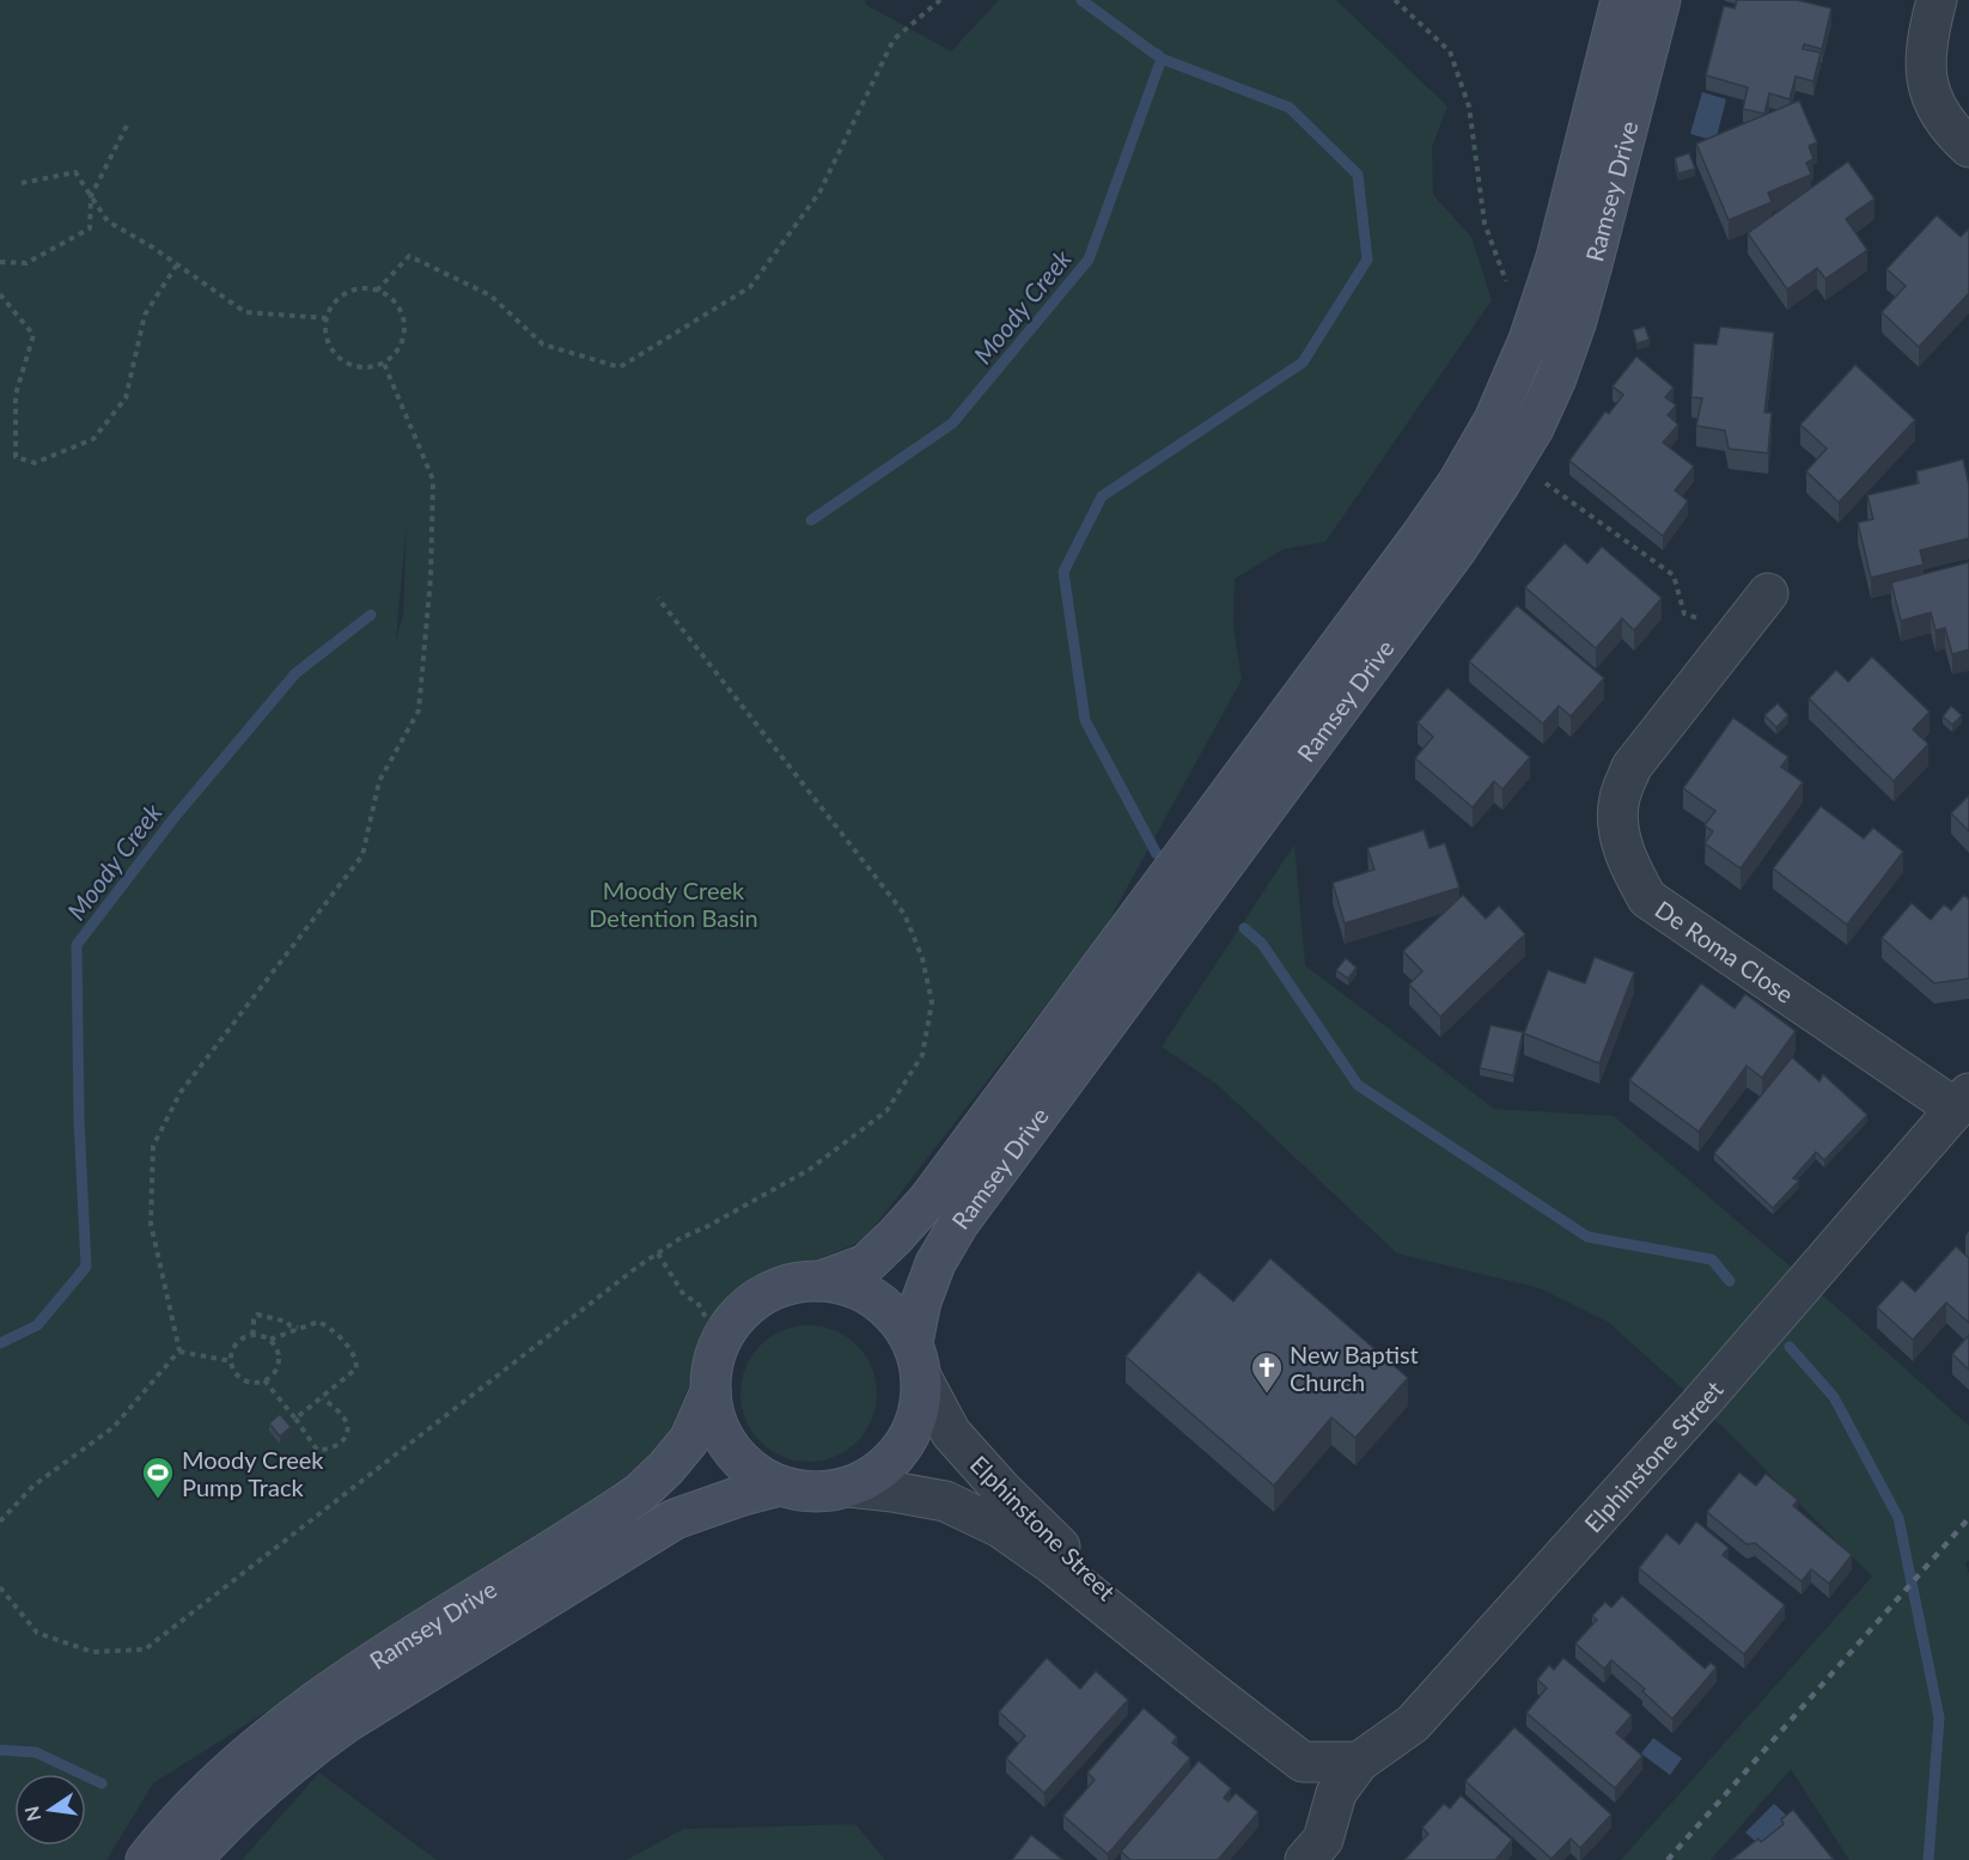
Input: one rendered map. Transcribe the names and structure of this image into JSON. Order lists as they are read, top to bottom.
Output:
{
  "streets": {
    "main road": ["Ramsey Drive"],
    "street": ["De Roma Close", "Elphinstone Street"]
  },
  "crossings": [
    ["Ramsey Drive", "Elphinstone Street"],
    ["De Roma Close", "Elphinstone Street"]
  ],
  "water": ["Moody Creek"],
  "parks": ["Moody Creek Detention Basin"],
  "places": {
    "church": ["New Baptist Church"],
    "sports": ["Moody Creek Pump Track"]
  },
  "north": "left"
}
